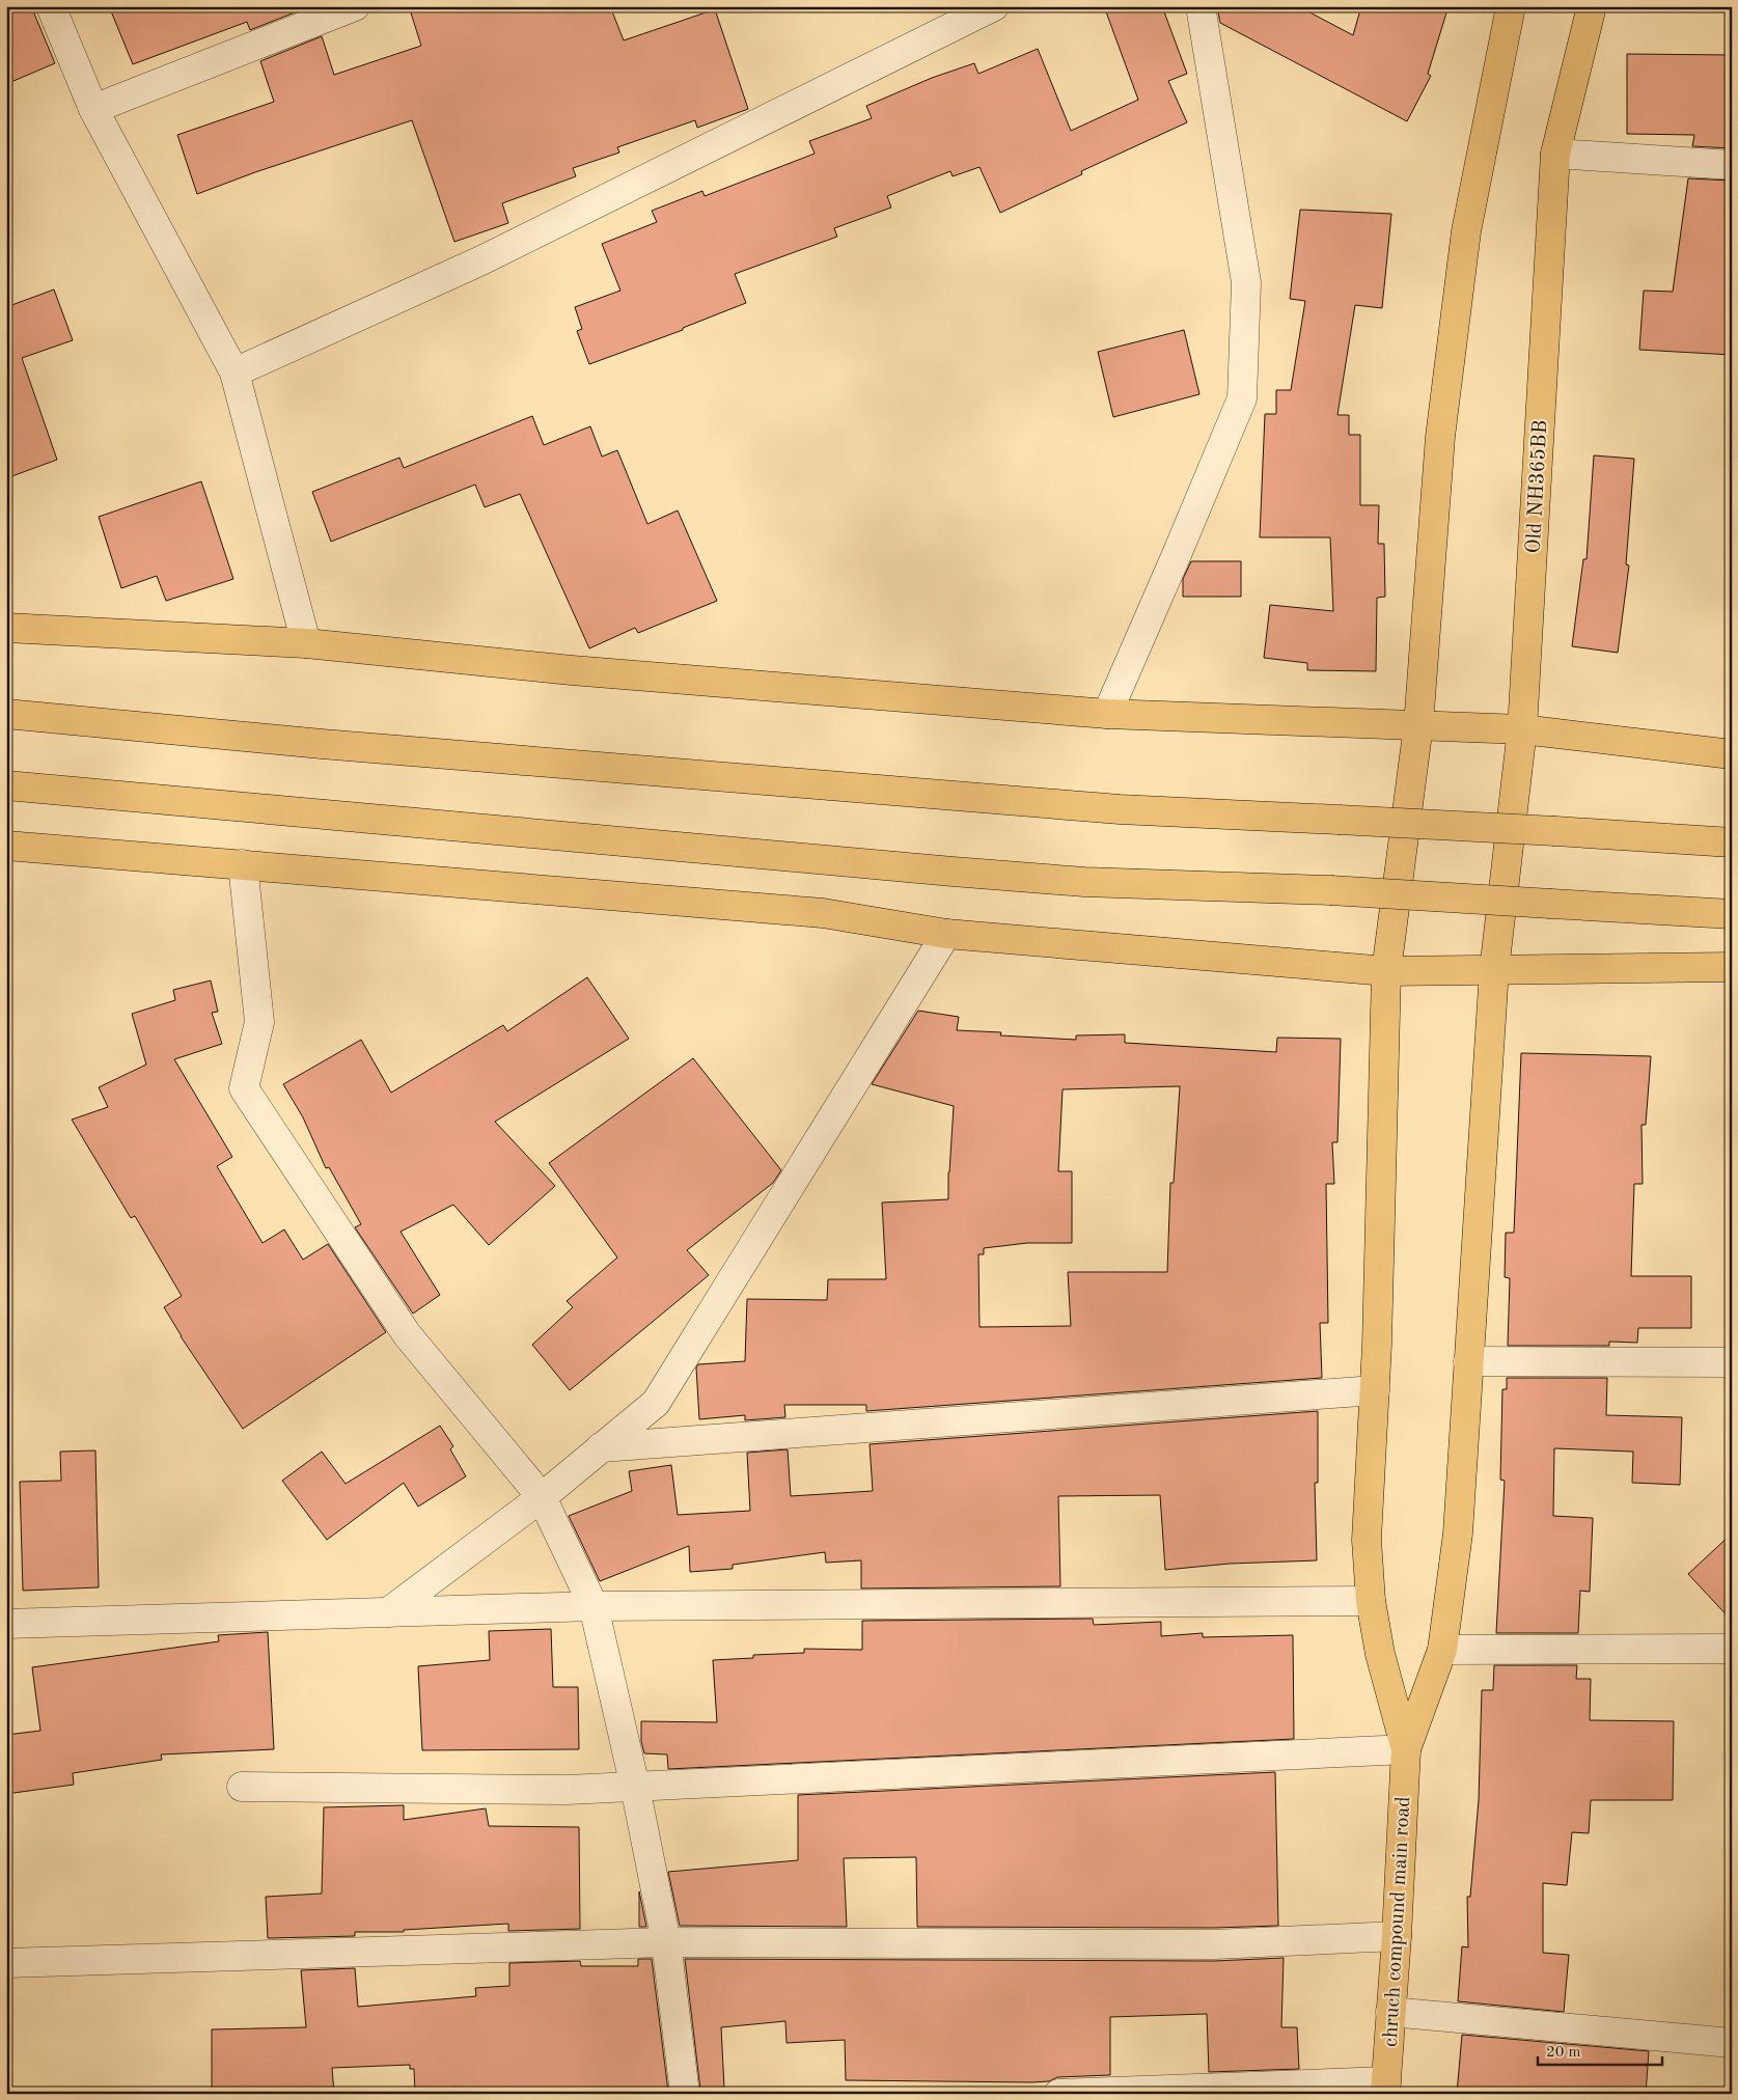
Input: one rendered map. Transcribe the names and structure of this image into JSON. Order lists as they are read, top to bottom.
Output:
{
  "streets": {
    "main road": ["Old NH365BB", "chruch compound main road"]
  },
  "crossings": [
    ["Old NH365BB", "chruch compound main road"]
  ],
  "scale_bar": "20 m"
}
